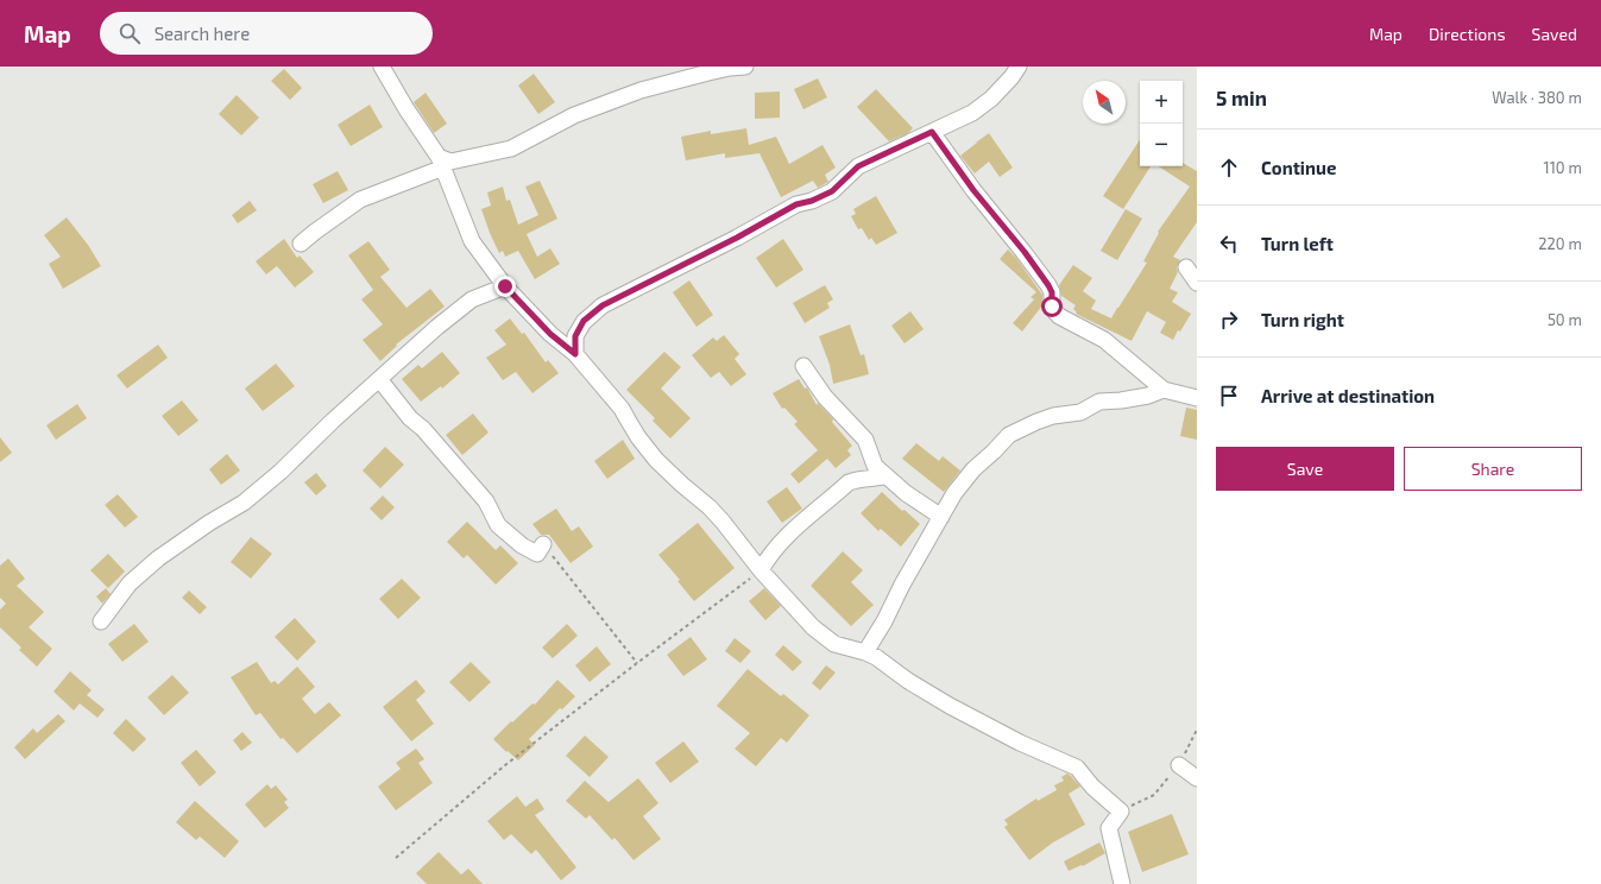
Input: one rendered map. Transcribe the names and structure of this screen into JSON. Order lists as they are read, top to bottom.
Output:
{
  "north": "top left",
  "page": {
    "header": "Map",
    "search": "Search here",
    "nav": ["Map", "Directions", "Saved"],
    "heading": ["5 min", "Walk · 380 m"],
    "map_buttons": ["+", "−"],
    "list": [
      ["Continue", "110 m"],
      ["Turn left", "220 m"],
      ["Turn right", "50 m"],
      "Arrive at destination"
    ],
    "buttons": ["Save", "Share"]
  }
}
